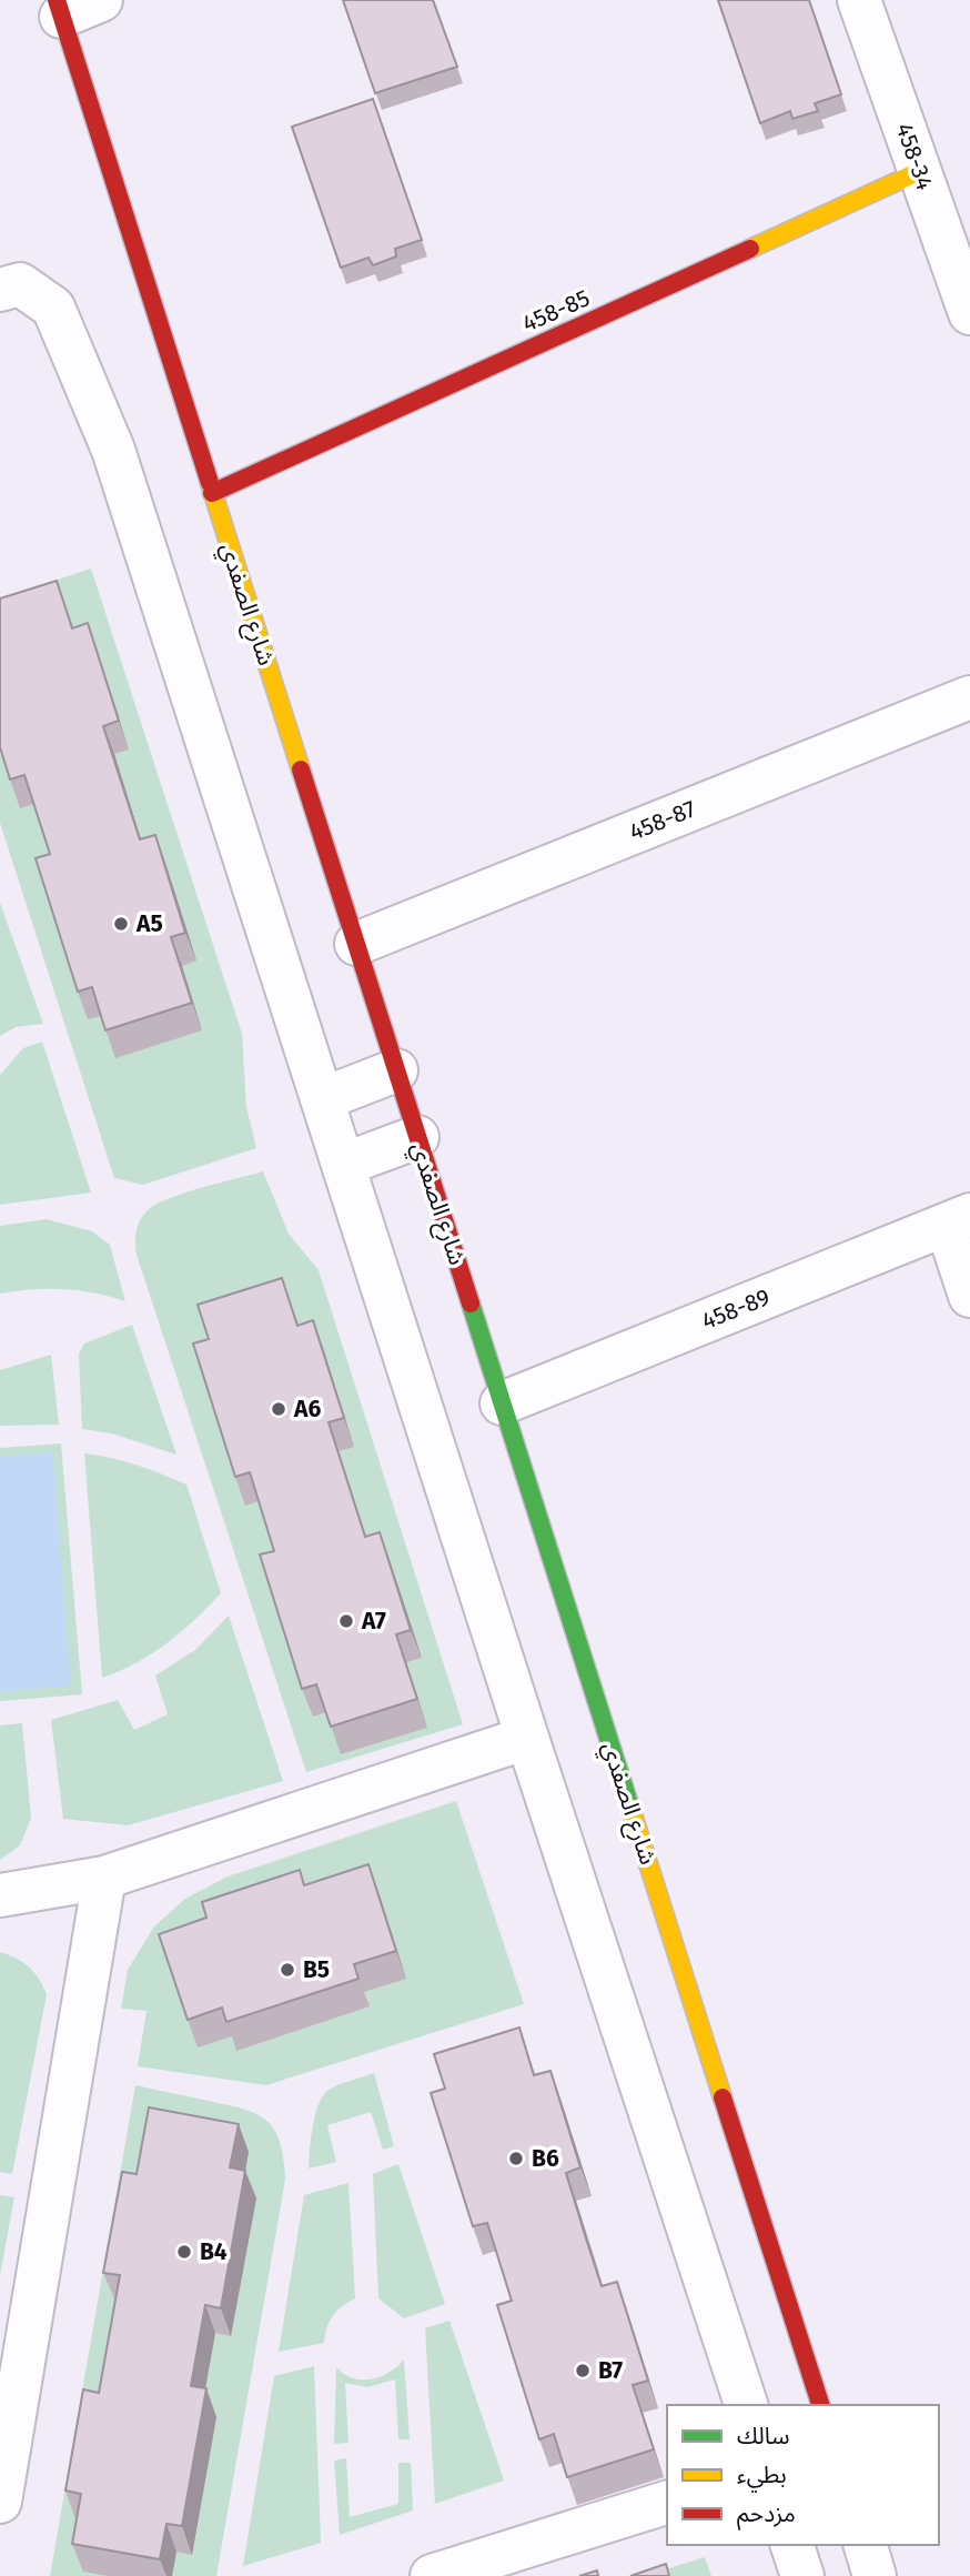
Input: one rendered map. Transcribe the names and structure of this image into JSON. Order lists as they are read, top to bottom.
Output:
{
  "streets": {
    "street": [
      "458-34",
      "458-85",
      "شارع الصفدي",
      "458-87",
      "458-89"
    ]
  },
  "crossings": [
    ["458-34", "458-85"],
    ["458-85", "شارع الصفدي"],
    ["شارع الصفدي", "458-87"],
    ["شارع الصفدي", "458-89"]
  ],
  "places": [
    "A5",
    "A6",
    "A7",
    "B5",
    "B6",
    "B4",
    "B7"
  ],
  "legend": ["سالك", "بطيء", "مزدحم"]
}
